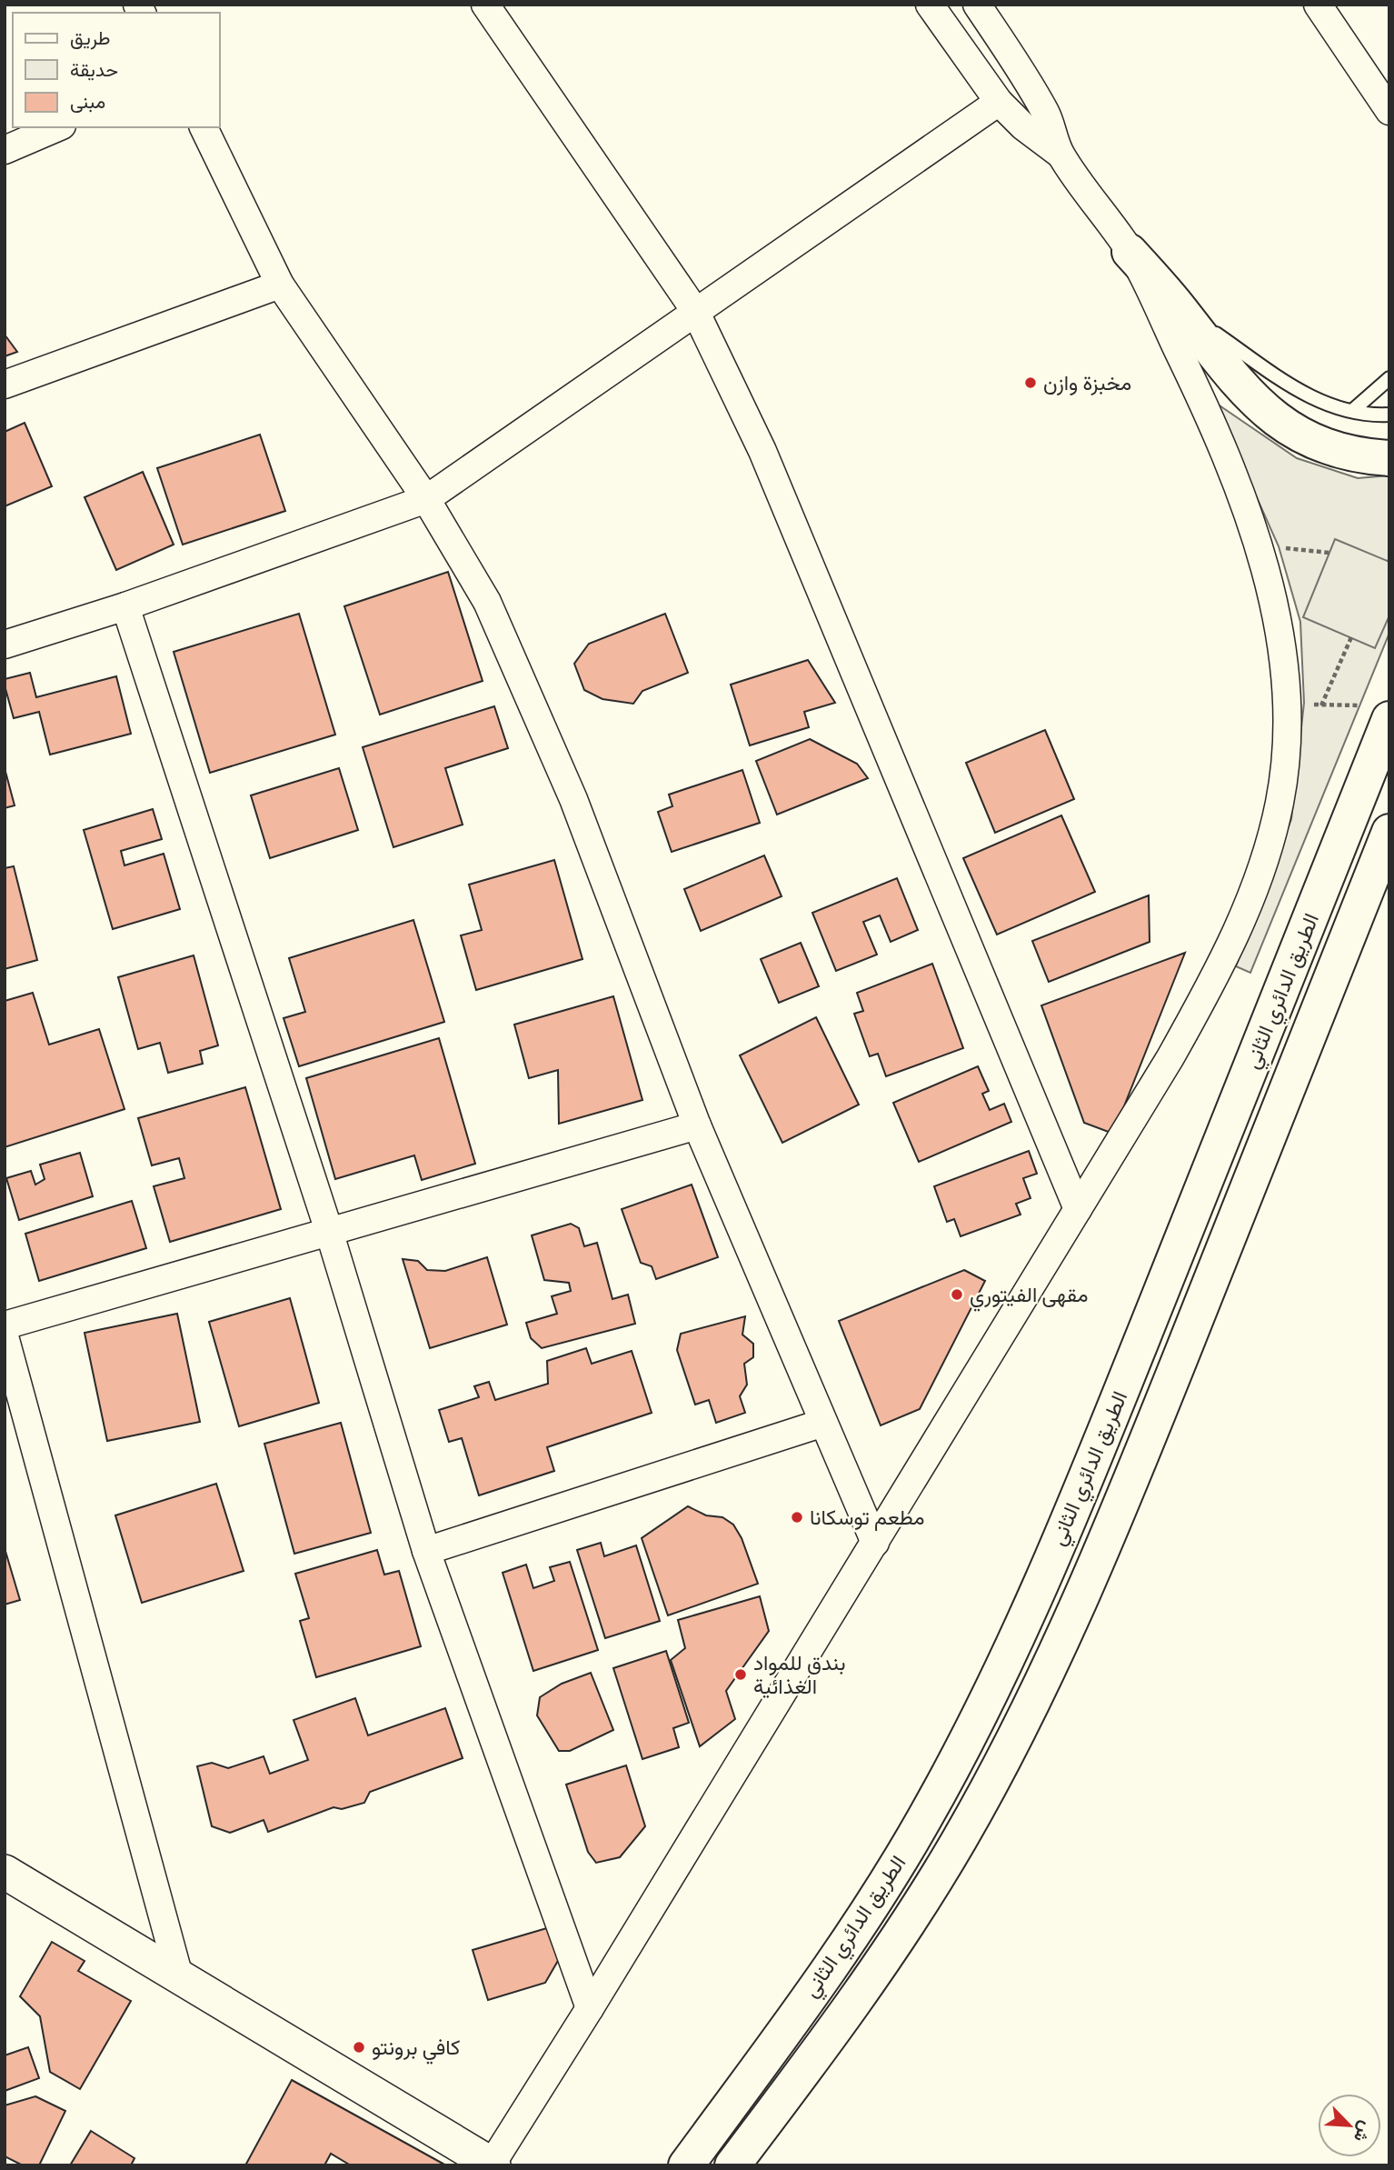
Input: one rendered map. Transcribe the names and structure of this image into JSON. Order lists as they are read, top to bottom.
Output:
{
  "streets": {
    "main road": ["الطريق الدائري الثاني"]
  },
  "places": [
    "مخبزة وازن",
    "مقهى الفيتوري",
    "مطعم توسكانا",
    "بندق للمواد الغذائية",
    "كافي برونتو"
  ],
  "legend": ["طريق", "حديقة", "مبنى"],
  "north": "bottom right"
}
